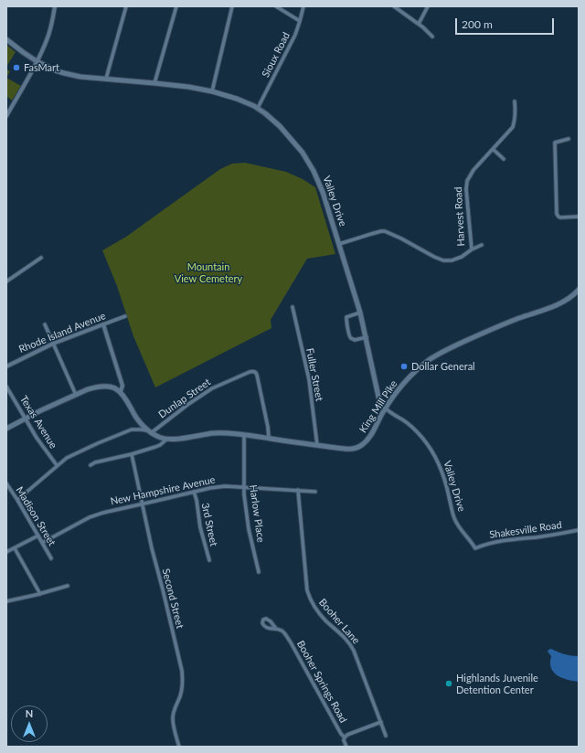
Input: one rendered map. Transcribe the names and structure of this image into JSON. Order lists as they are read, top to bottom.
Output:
{
  "streets": {
    "main road": ["Valley Drive", "King Mill Pike"],
    "street": [
      "Sioux Road",
      "Harvest Road",
      "Rhode Island Avenue",
      "Fuller Street",
      "Dunlap Street",
      "Texas Avenue",
      "New Hampshire Avenue",
      "Harlow Place",
      "Madison Street",
      "3rd Street",
      "Shakesville Road",
      "Second Street",
      "Booher Lane",
      "Booher Springs Road"
    ]
  },
  "crossings": [
    ["Sioux Road", "Valley Drive"],
    ["Valley Drive", "Harvest Road"],
    ["Valley Drive", "King Mill Pike"],
    ["Valley Drive", "Shakesville Road"],
    ["Fuller Street", "King Mill Pike"],
    ["Dunlap Street", "King Mill Pike"],
    ["King Mill Pike", "Harlow Place"],
    ["New Hampshire Avenue", "Harlow Place"],
    ["New Hampshire Avenue", "Madison Street"],
    ["New Hampshire Avenue", "3rd Street"],
    ["New Hampshire Avenue", "Second Street"],
    ["New Hampshire Avenue", "Booher Lane"]
  ],
  "parks": ["Mountain View Cemetery"],
  "places": ["FasMart", "Dollar General", "Highlands Juvenile Detention Center"],
  "scale_bar": "200 m",
  "north": "top"
}
